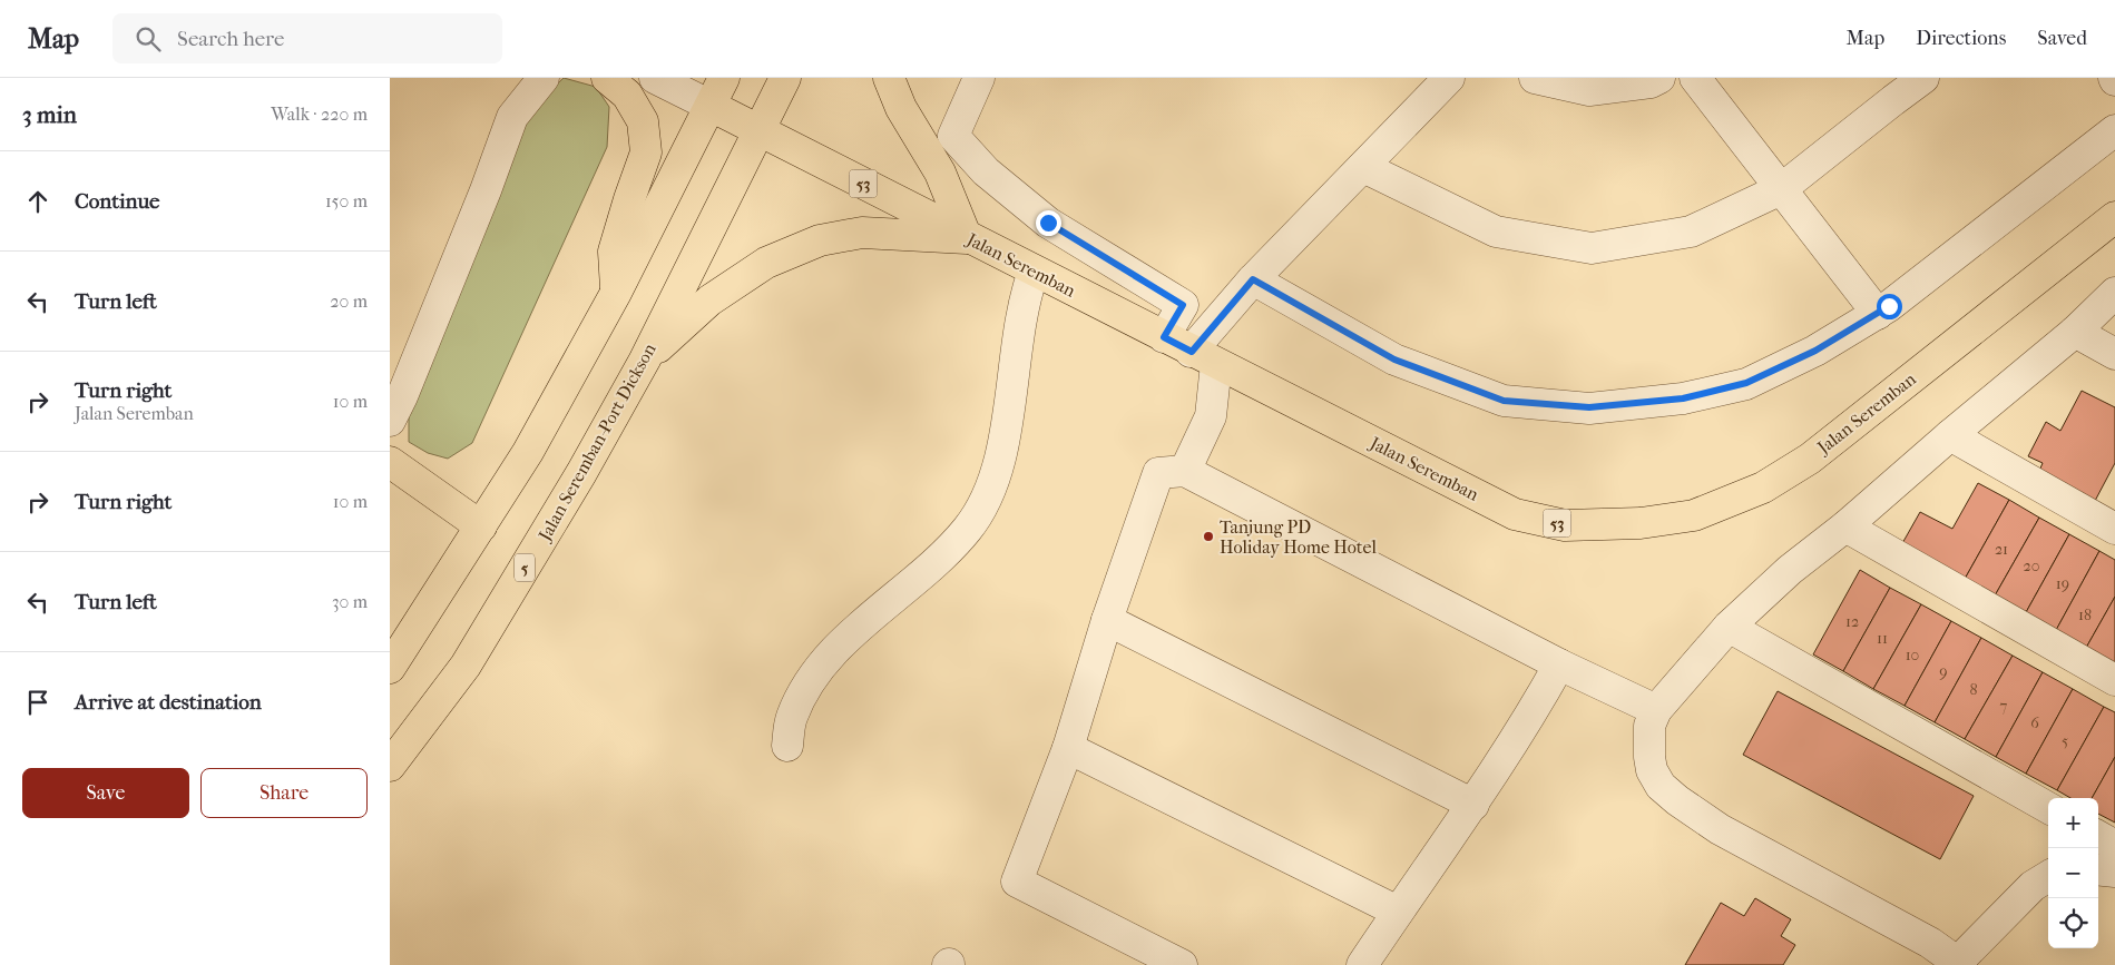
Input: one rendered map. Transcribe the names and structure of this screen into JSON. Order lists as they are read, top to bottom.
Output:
{
  "streets": {
    "main road": [
      "53",
      "Jalan Seremban",
      "Jalan Seremban-Port Dickson",
      "5"
    ]
  },
  "crossings": [
    ["Jalan Seremban", "Jalan Seremban-Port Dickson"],
    ["Jalan Seremban", "5"],
    ["Jalan Seremban-Port Dickson", "5"]
  ],
  "places": ["Tanjung PD Holiday Home Hotel"],
  "house_numbers": [
    "21",
    "20",
    "19",
    "18",
    "12",
    "11",
    "10",
    "9",
    "8",
    "7",
    "6",
    "5"
  ],
  "page": {
    "header": "Map",
    "search": "Search here",
    "nav": ["Map", "Directions", "Saved"],
    "heading": ["3 min", "Walk · 220 m"],
    "list": [
      ["Continue", "150 m"],
      ["Turn left", "20 m"],
      ["Turn right", "Jalan Seremban", "10 m"],
      ["Turn right", "10 m"],
      ["Turn left", "30 m"],
      "Arrive at destination"
    ],
    "buttons": ["Save", "Share"],
    "map_buttons": ["+", "−"]
  }
}
